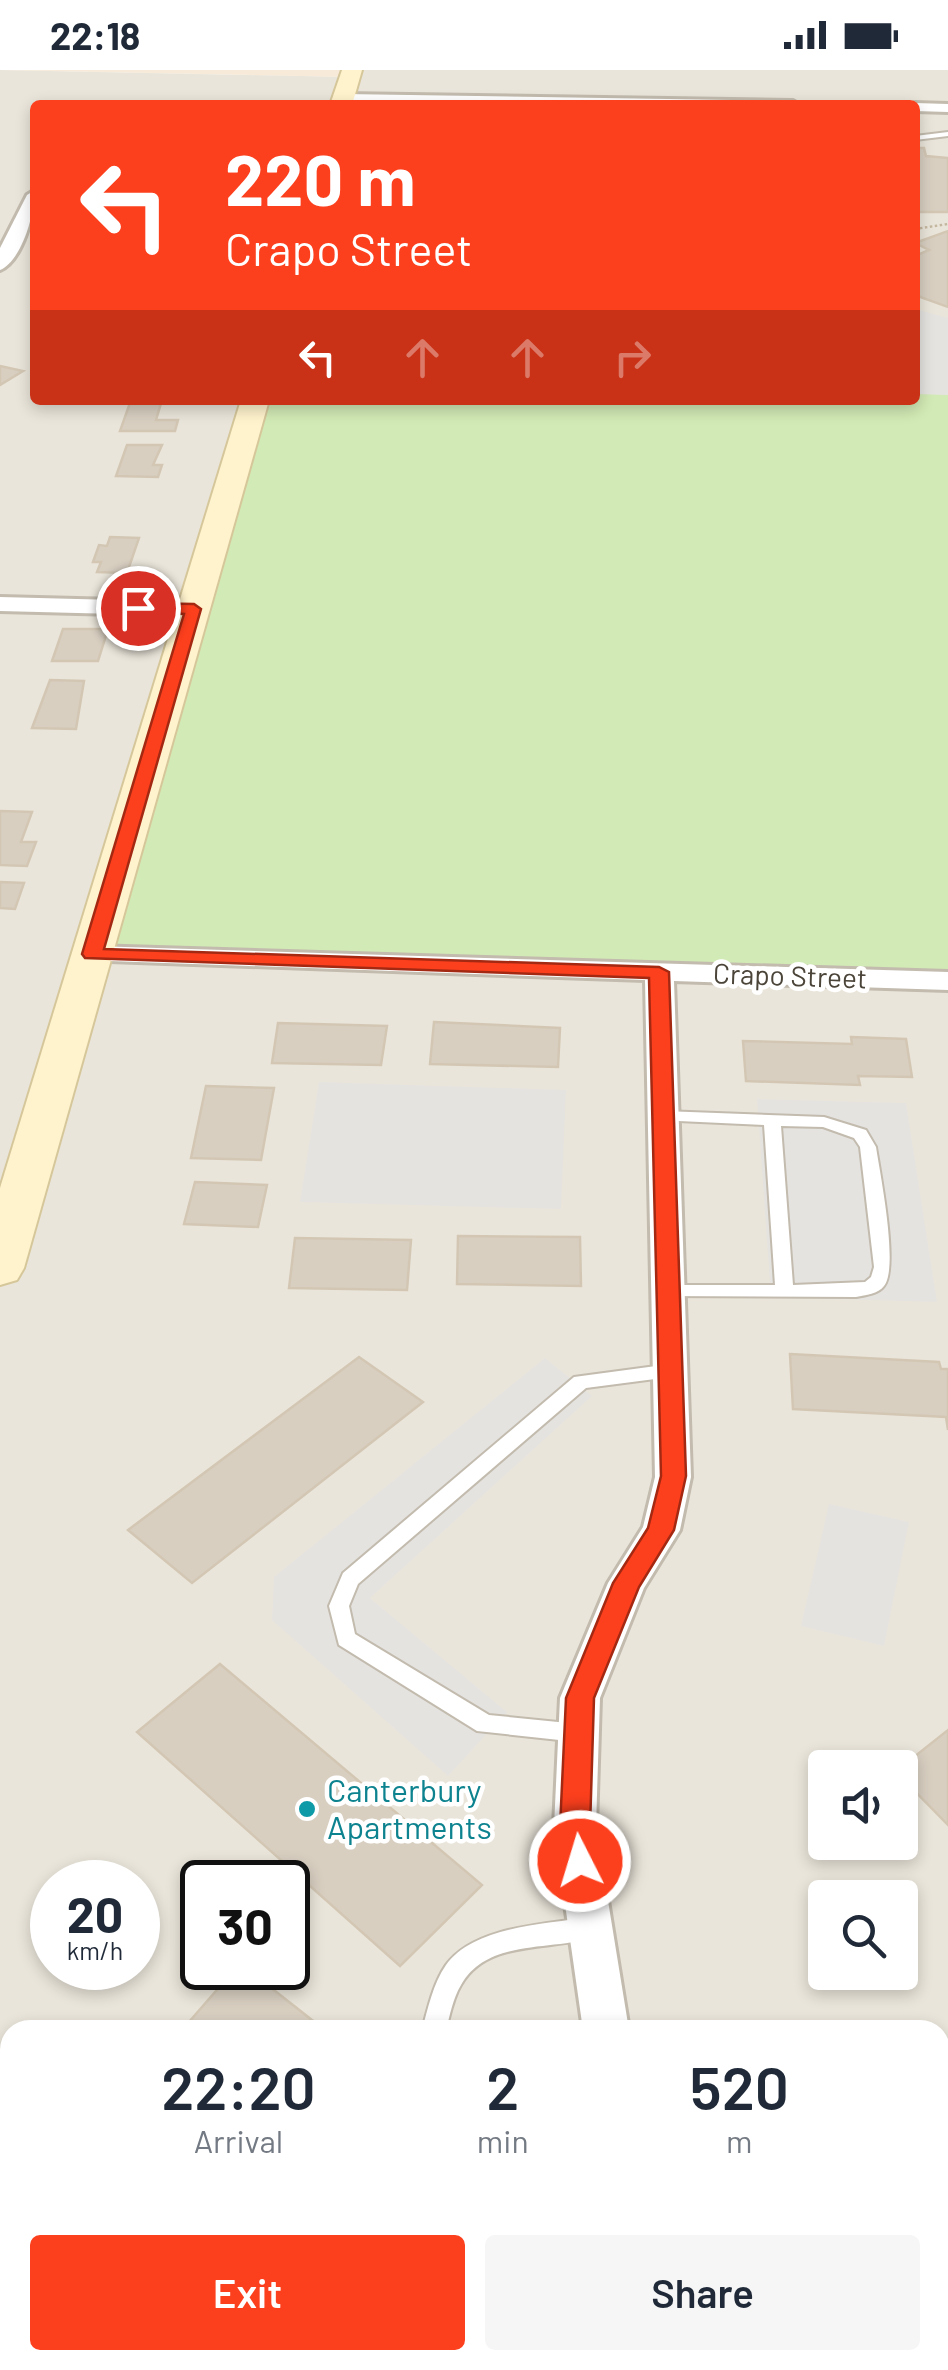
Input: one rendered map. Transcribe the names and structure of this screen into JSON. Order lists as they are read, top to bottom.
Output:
{
  "streets": {
    "street": ["Crapo Street"]
  },
  "places": ["Canterbury Apartments"],
  "page": {
    "status": "22:18",
    "turn": ["220 m", "Crapo Street"],
    "speed": "20 km/h",
    "limit": "30",
    "eta": [
      "22:20",
      "Arrival",
      "2",
      "min",
      "520",
      "m"
    ],
    "buttons": ["Exit", "Share"]
  }
}
